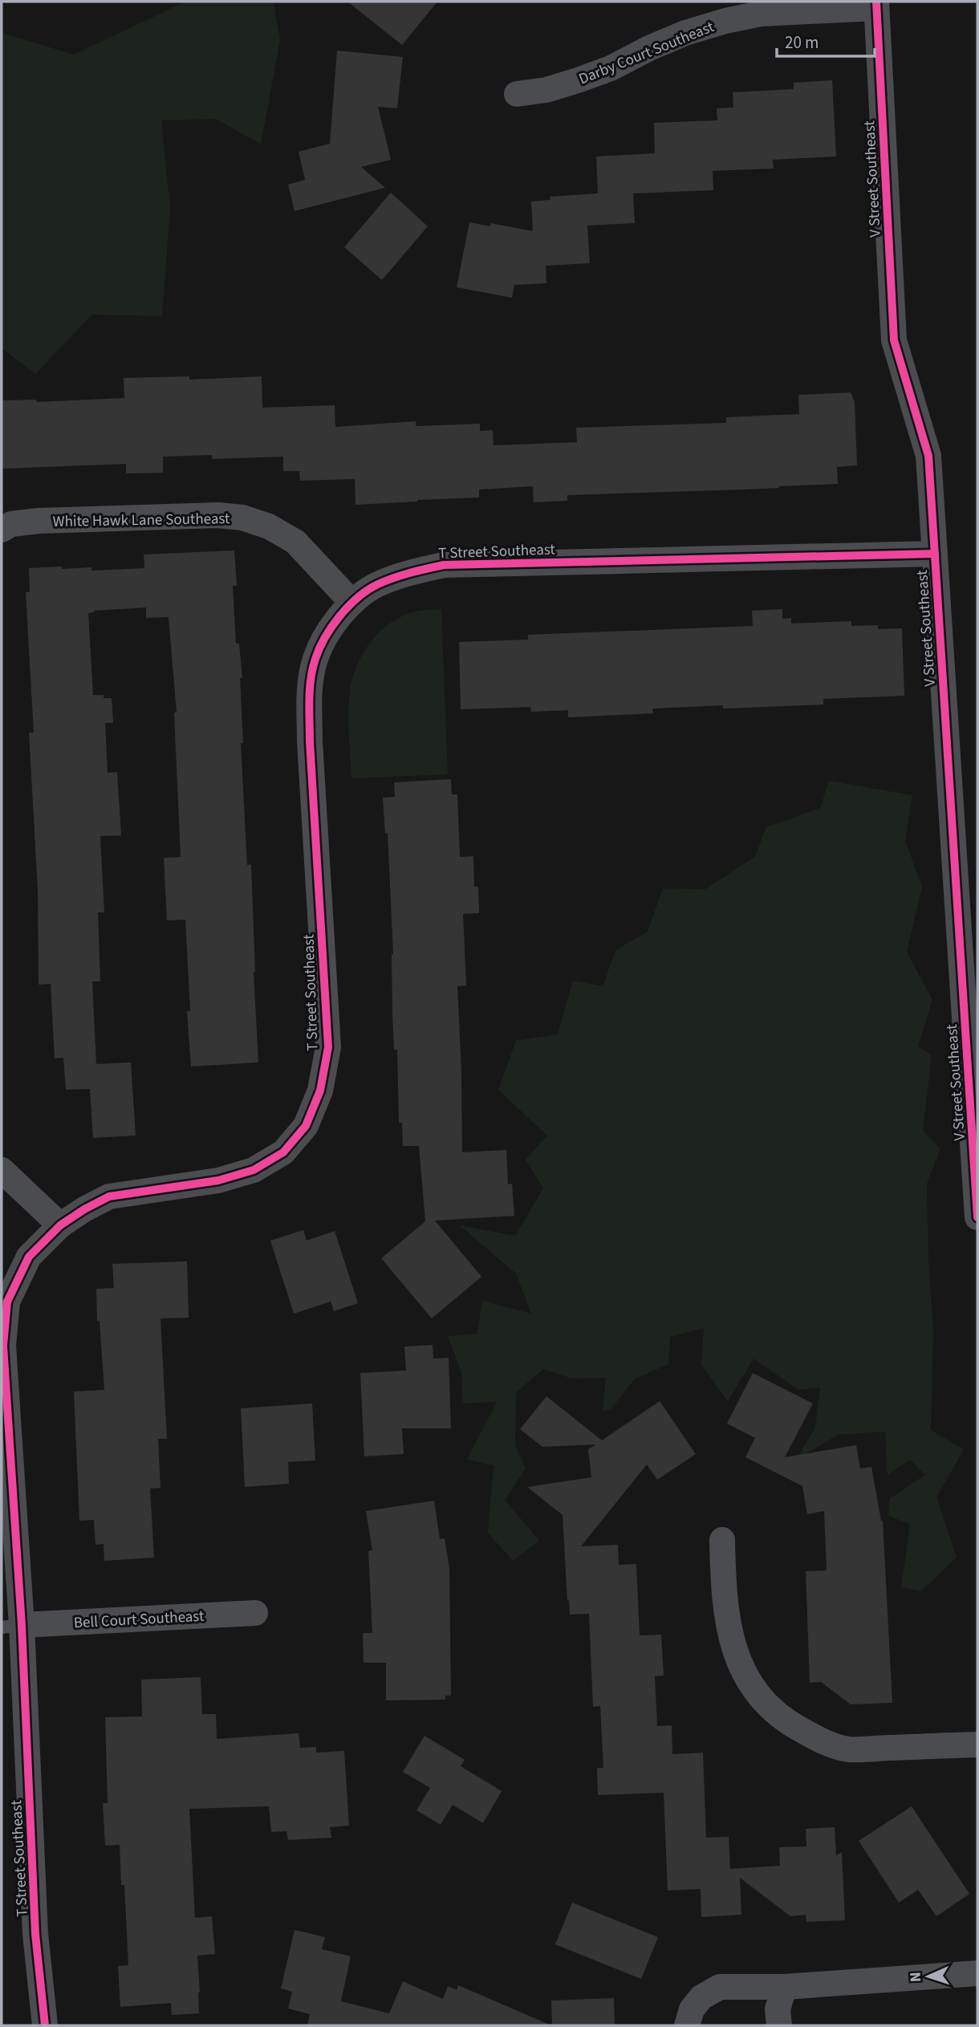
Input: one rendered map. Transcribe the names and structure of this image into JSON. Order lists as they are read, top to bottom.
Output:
{
  "streets": {
    "street": [
      "Darby Court Southeast",
      "V Street Southeast",
      "White Hawk Lane Southeast",
      "T Street Southeast",
      "Bell Court Southeast"
    ]
  },
  "crossings": [
    ["Darby Court Southeast", "V Street Southeast"],
    ["V Street Southeast", "T Street Southeast"],
    ["White Hawk Lane Southeast", "T Street Southeast"],
    ["T Street Southeast", "Bell Court Southeast"]
  ],
  "scale_bar": "20 m",
  "north": "left"
}
